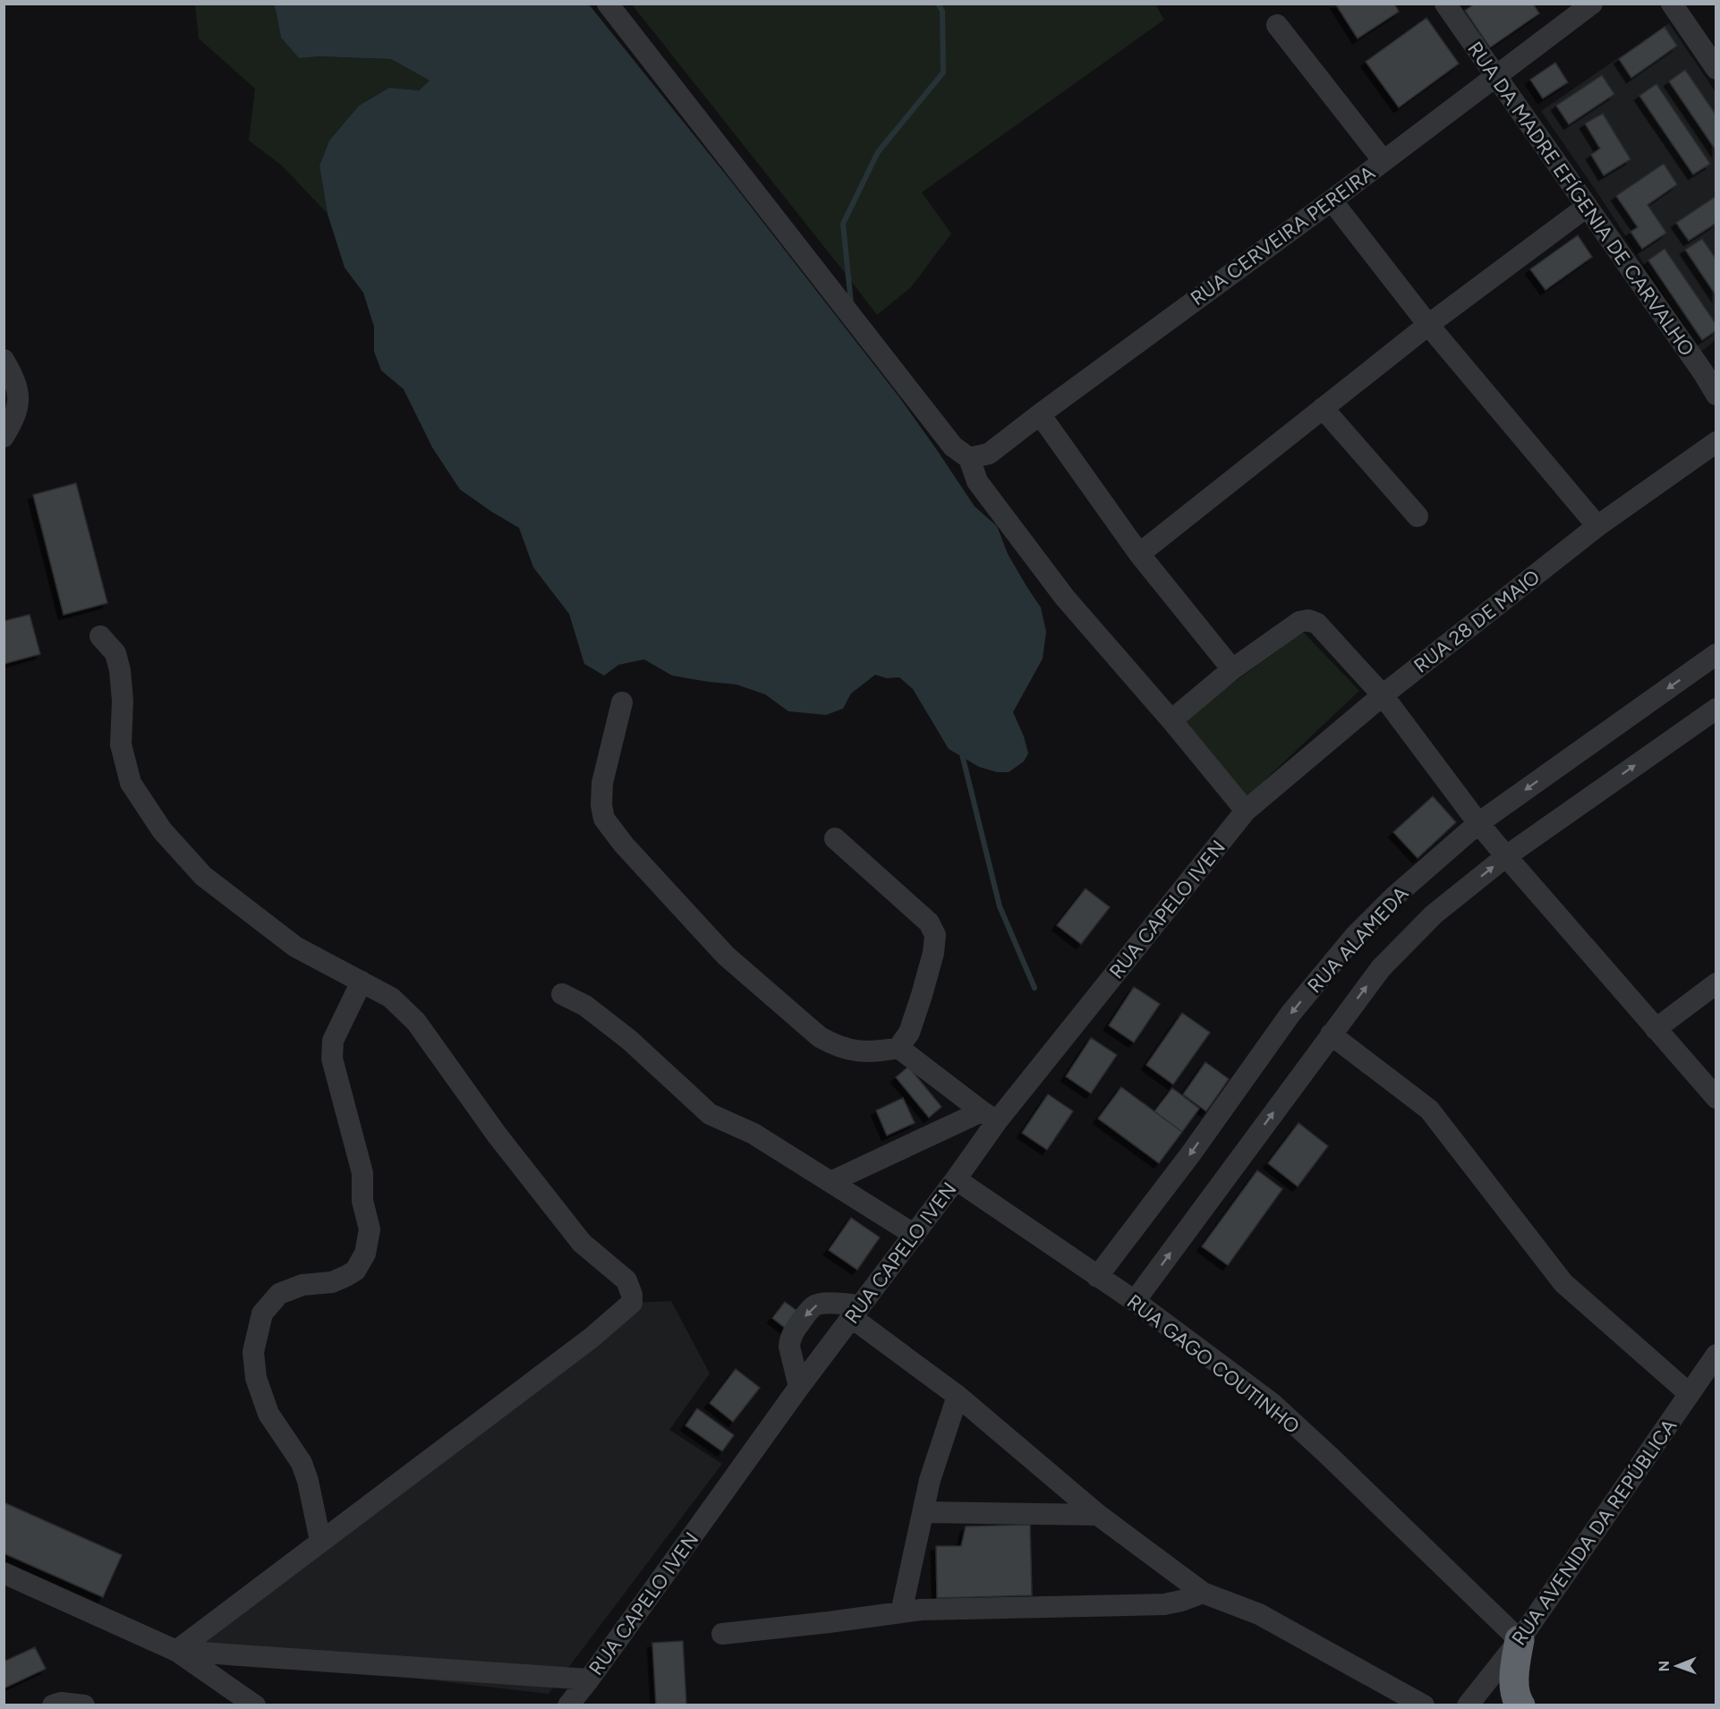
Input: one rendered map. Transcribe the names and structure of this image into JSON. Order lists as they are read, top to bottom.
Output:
{
  "streets": {
    "street": [
      "RUA DA MADRE EFÍGENIA DE CARVALHO",
      "RUA CERVEIRA PEREIRA",
      "RUA 28 DE MAIO",
      "RUA CAPELO IVEN",
      "RUA ALAMEDA",
      "RUA GAGO COUTINHO",
      "RUA AVENIDA DA REPÚBLICA"
    ]
  },
  "crossings": [
    ["RUA DA MADRE EFÍGENIA DE CARVALHO", "RUA CERVEIRA PEREIRA"],
    ["RUA 28 DE MAIO", "RUA CAPELO IVEN"],
    ["RUA CAPELO IVEN", "RUA GAGO COUTINHO"],
    ["RUA ALAMEDA", "RUA GAGO COUTINHO"],
    ["RUA GAGO COUTINHO", "RUA AVENIDA DA REPÚBLICA"]
  ],
  "north": "left"
}
